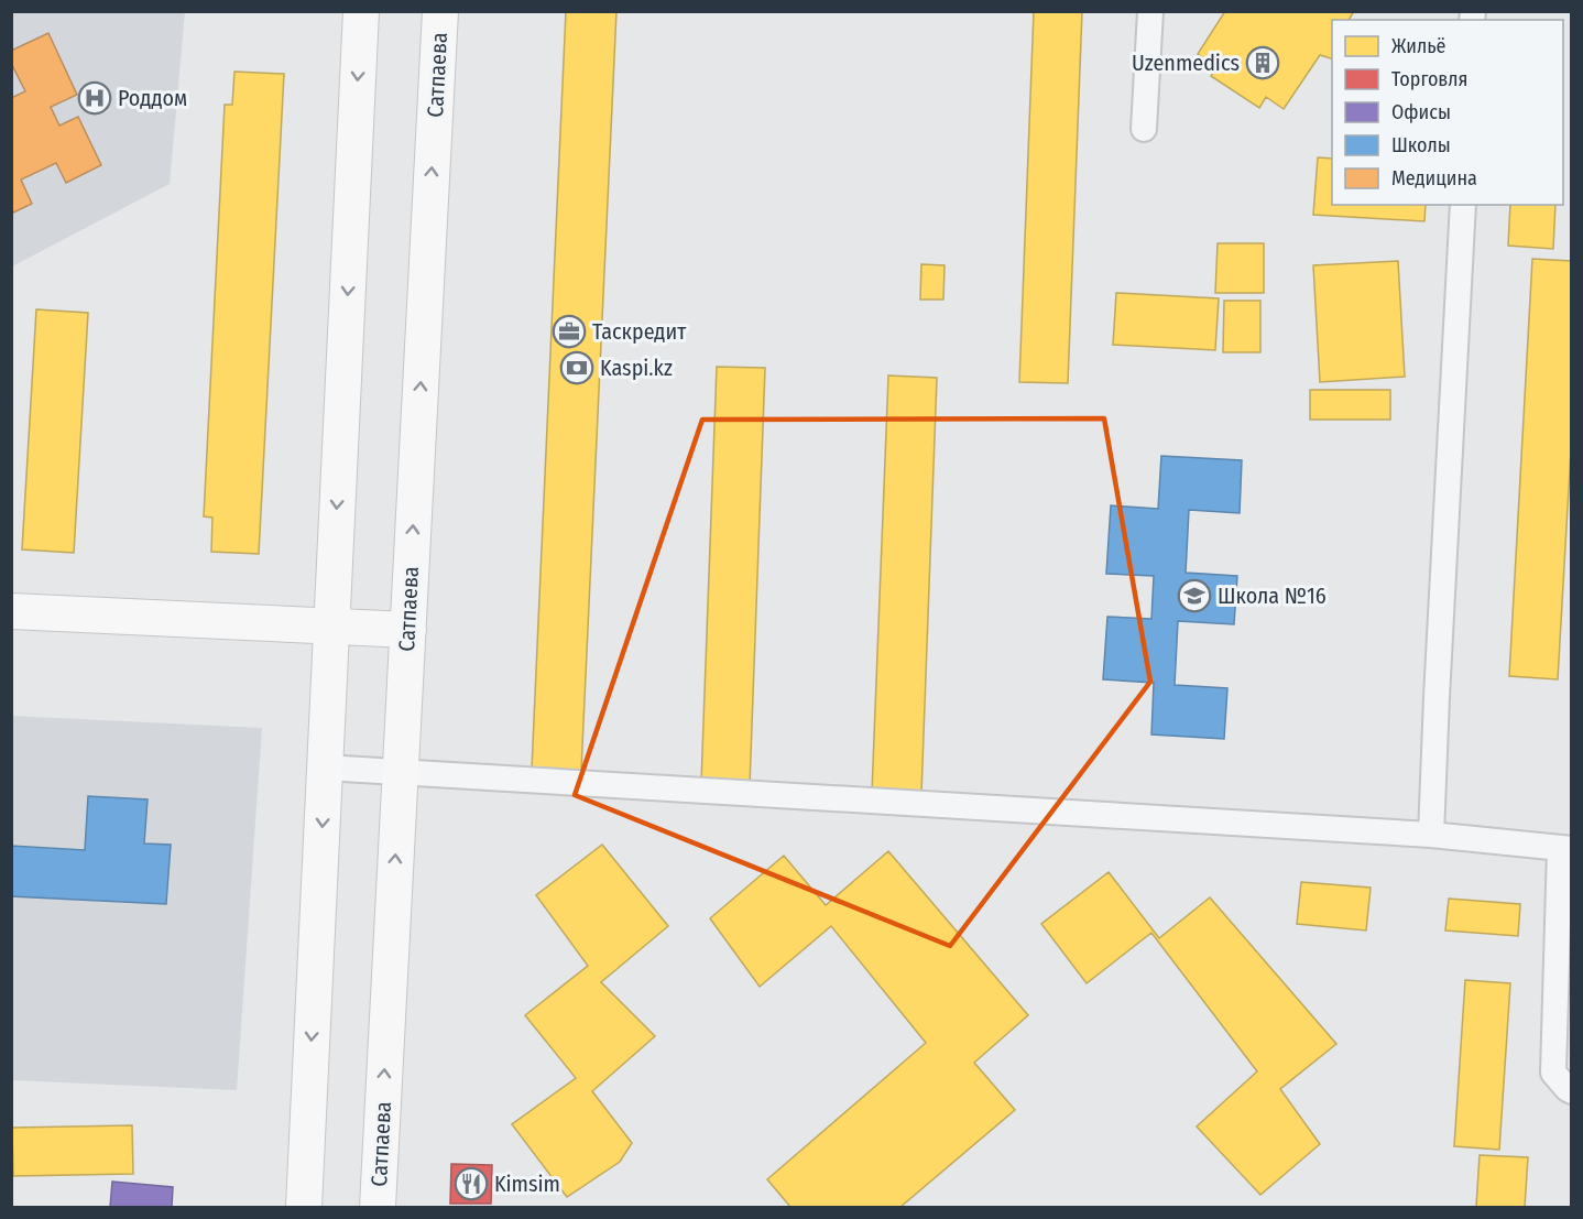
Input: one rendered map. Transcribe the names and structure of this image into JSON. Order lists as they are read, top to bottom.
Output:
{
  "streets": {
    "street": ["Сатпаева"]
  },
  "places": {
    "building": ["Uzenmedics"],
    "hospital": ["Роддом"],
    "office": ["Таскредит"],
    "bank": ["Kaspi.kz"],
    "school or university": ["Школа №16"],
    "restaurant": ["Kimsim"]
  },
  "legend": [
    "Жильё",
    "Торговля",
    "Офисы",
    "Школы",
    "Медицина"
  ]
}
